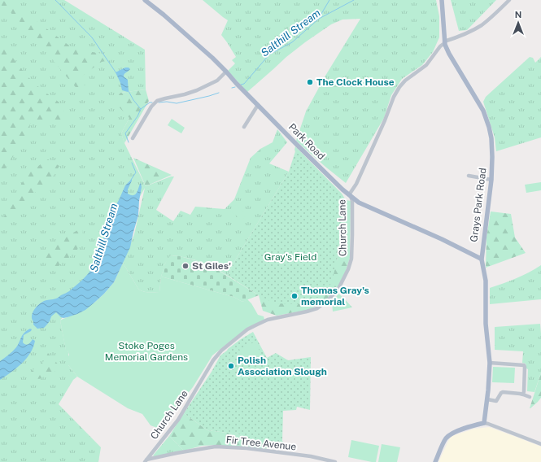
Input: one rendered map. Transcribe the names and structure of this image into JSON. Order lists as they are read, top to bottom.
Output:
{
  "streets": {
    "main road": ["Park Road", "Grays Park Road"],
    "street": ["Church Lane", "Fir Tree Avenue"]
  },
  "crossings": [
    ["Park Road", "Grays Park Road"],
    ["Park Road", "Church Lane"],
    ["Grays Park Road", "Church Lane"],
    ["Church Lane", "Fir Tree Avenue"]
  ],
  "water": ["Salthill Stream"],
  "parks": ["Gray's Field", "Stoke Poges Memorial Gardens"],
  "places": [
    "The Clock House",
    "St Giles'",
    "Thomas Gray's memorial",
    "Polish Association Slough"
  ],
  "north": "top"
}
